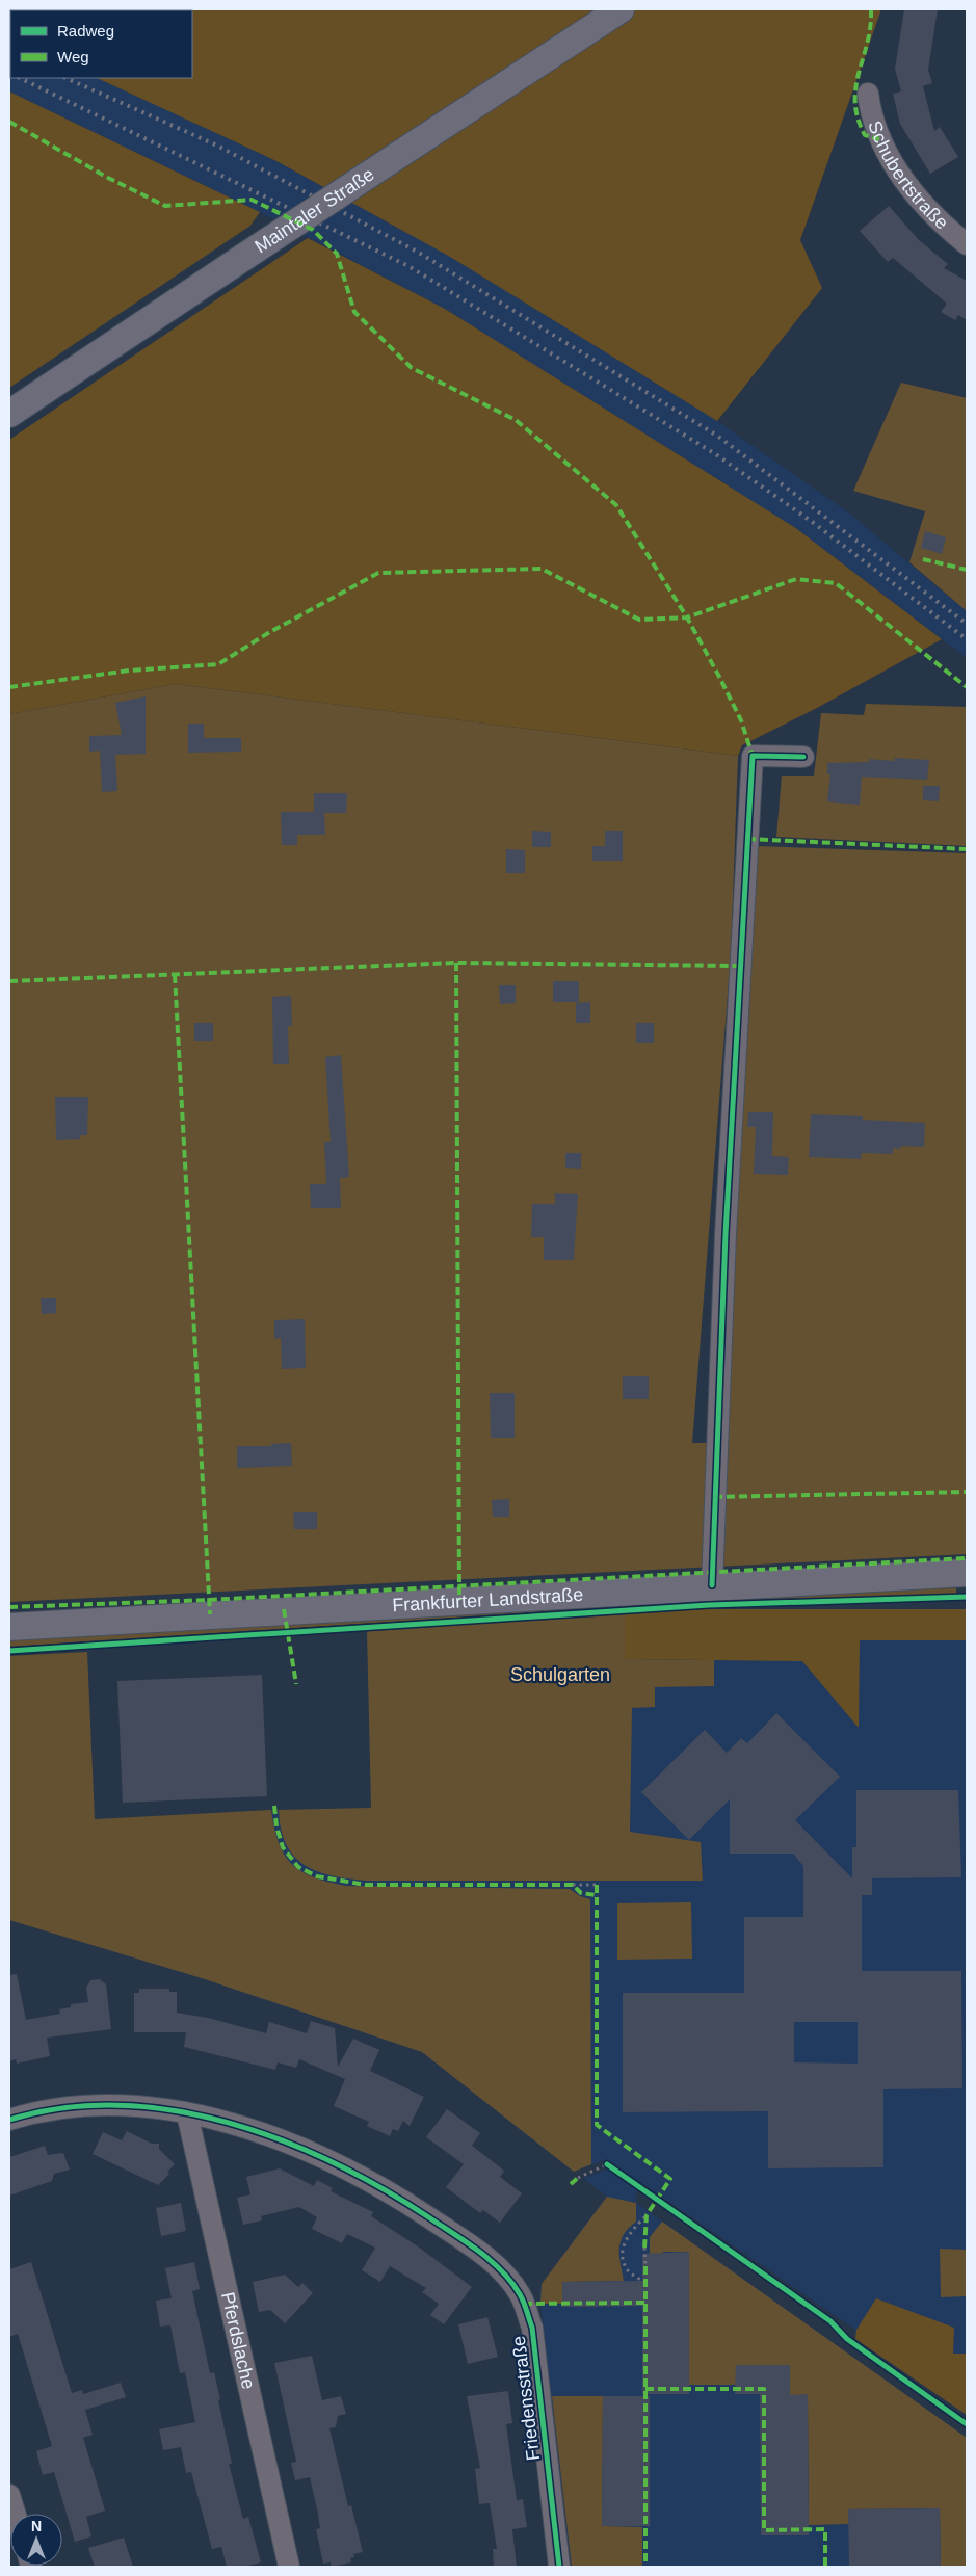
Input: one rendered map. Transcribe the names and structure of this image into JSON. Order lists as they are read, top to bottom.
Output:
{
  "streets": {
    "main road": ["Maintaler Straße", "Frankfurter Landstraße"],
    "street": ["Schubertstraße", "Pferdslache", "Friedensstraße"]
  },
  "crossings": [
    ["Pferdslache", "Friedensstraße"]
  ],
  "parks": ["Schulgarten"],
  "legend": ["Radweg", "Weg"],
  "north": "top"
}
